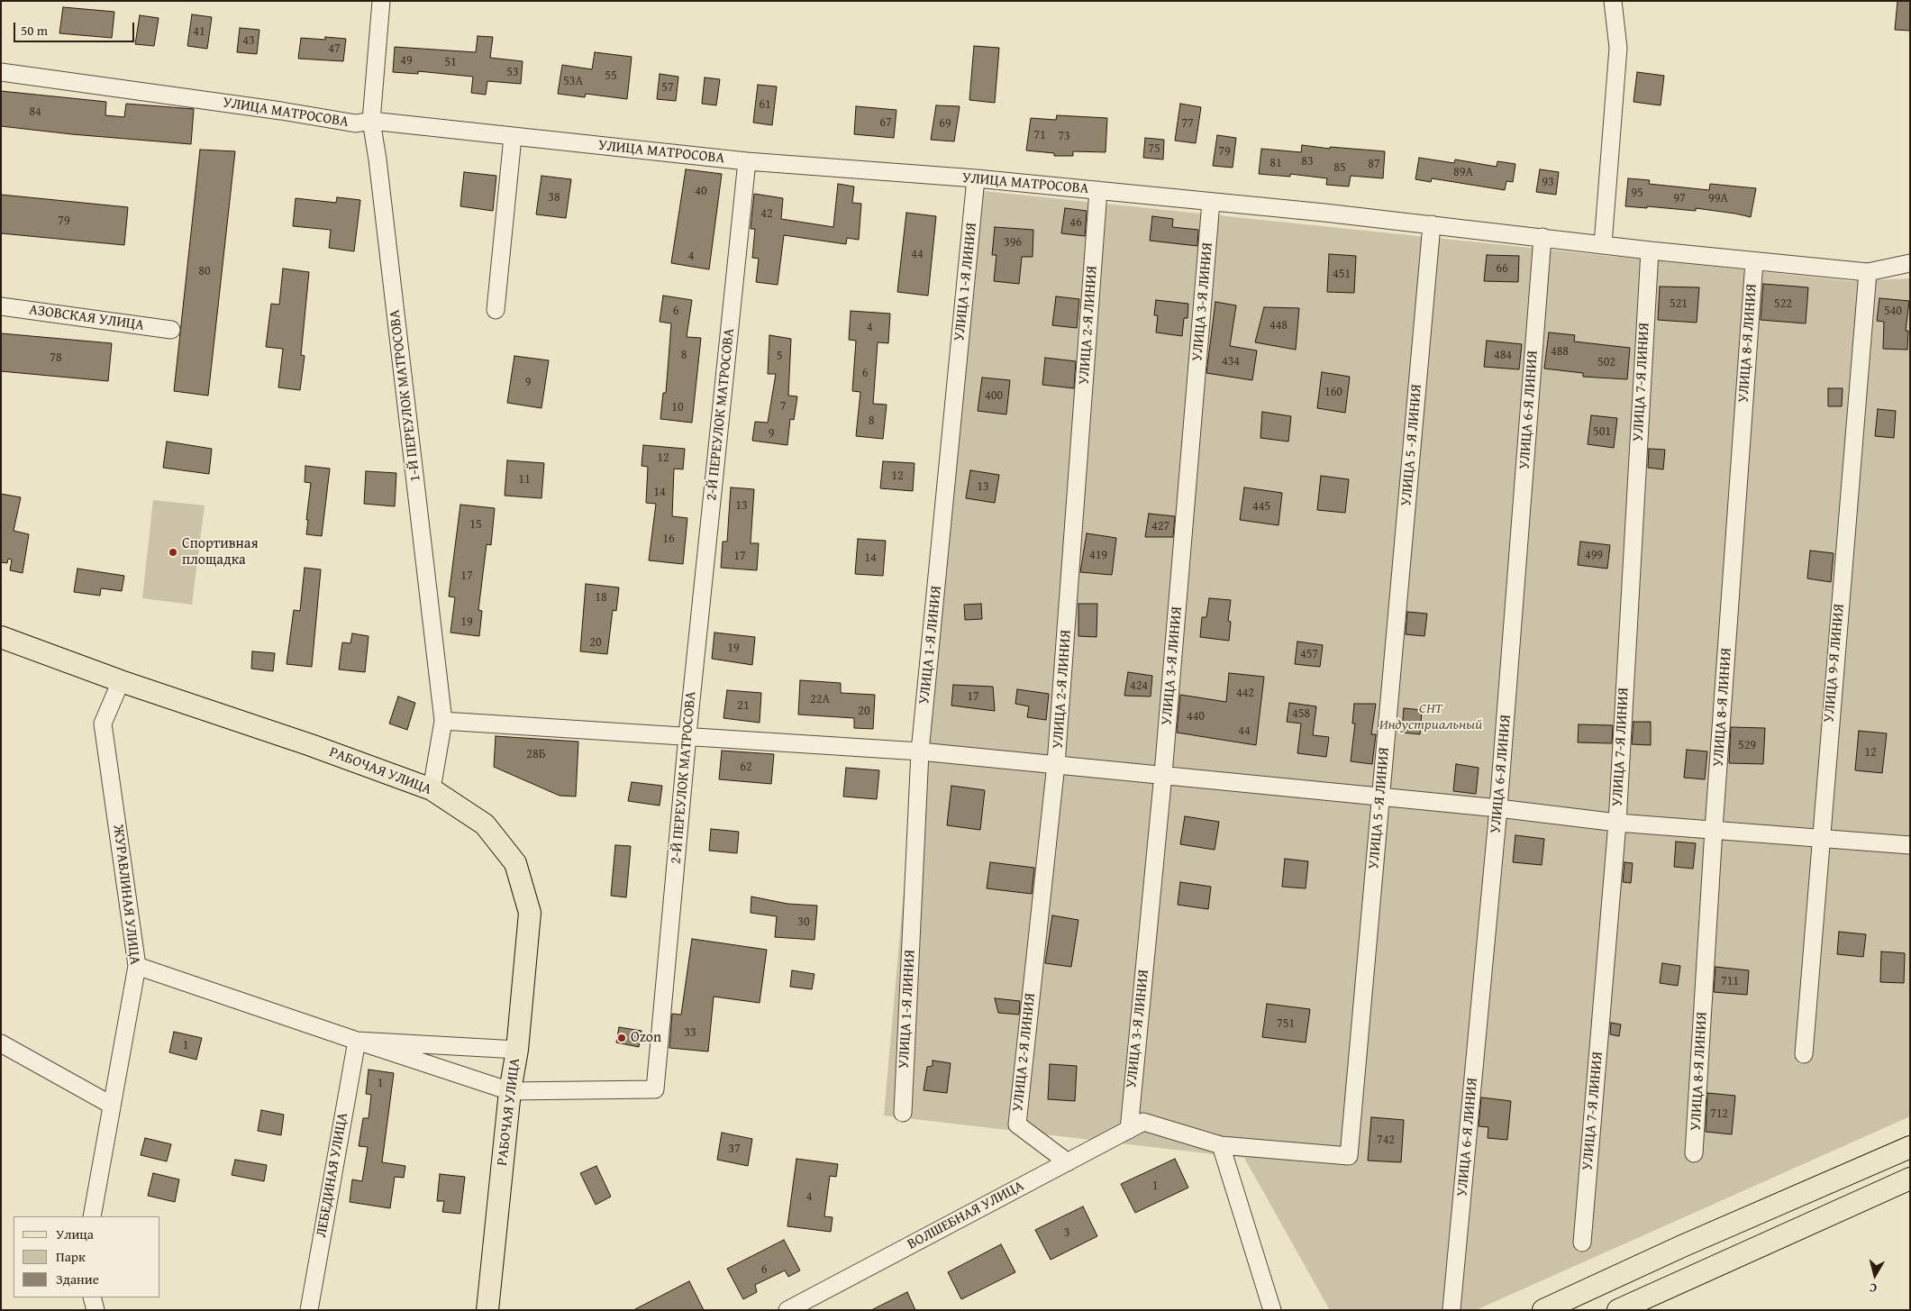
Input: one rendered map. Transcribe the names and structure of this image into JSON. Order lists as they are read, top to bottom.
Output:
{
  "streets": {
    "main road": ["РАБОЧАЯ УЛИЦА"],
    "street": [
      "УЛИЦА МАТРОСОВА",
      "УЛИЦА 1-Я ЛИНИЯ",
      "УЛИЦА 3-Я ЛИНИЯ",
      "АЗОВСКАЯ УЛИЦА",
      "УЛИЦА 2-Я ЛИНИЯ",
      "УЛИЦА 8-Я ЛИНИЯ",
      "УЛИЦА 7-Я ЛИНИЯ",
      "1-Й ПЕРЕУЛОК МАТРОСОВА",
      "УЛИЦА 6-Я ЛИНИЯ",
      "2-Й ПЕРЕУЛОК МАТРОСОВА",
      "УЛИЦА 5 -Я ЛИНИЯ",
      "УЛИЦА 9-Я ЛИНИЯ",
      "ЖУРАВЛИНАЯ УЛИЦА",
      "ЛЕБЕДИНАЯ УЛИЦА",
      "ВОЛШЕБНАЯ УЛИЦА"
    ]
  },
  "crossings": [
    ["УЛИЦА МАТРОСОВА", "УЛИЦА 1-Я ЛИНИЯ"],
    ["УЛИЦА МАТРОСОВА", "УЛИЦА 3-Я ЛИНИЯ"],
    ["УЛИЦА МАТРОСОВА", "УЛИЦА 2-Я ЛИНИЯ"],
    ["УЛИЦА МАТРОСОВА", "УЛИЦА 8-Я ЛИНИЯ"],
    ["УЛИЦА МАТРОСОВА", "УЛИЦА 7-Я ЛИНИЯ"],
    ["УЛИЦА МАТРОСОВА", "1-Й ПЕРЕУЛОК МАТРОСОВА"],
    ["УЛИЦА МАТРОСОВА", "УЛИЦА 6-Я ЛИНИЯ"],
    ["УЛИЦА МАТРОСОВА", "2-Й ПЕРЕУЛОК МАТРОСОВА"],
    ["УЛИЦА МАТРОСОВА", "УЛИЦА 5 -Я ЛИНИЯ"],
    ["УЛИЦА МАТРОСОВА", "УЛИЦА 9-Я ЛИНИЯ"],
    ["УЛИЦА 3-Я ЛИНИЯ", "ВОЛШЕБНАЯ УЛИЦА"],
    ["УЛИЦА 2-Я ЛИНИЯ", "ВОЛШЕБНАЯ УЛИЦА"],
    ["1-Й ПЕРЕУЛОК МАТРОСОВА", "РАБОЧАЯ УЛИЦА"],
    ["2-Й ПЕРЕУЛОК МАТРОСОВА", "РАБОЧАЯ УЛИЦА"],
    ["2-Й ПЕРЕУЛОК МАТРОСОВА", "ЖУРАВЛИНАЯ УЛИЦА"],
    ["2-Й ПЕРЕУЛОК МАТРОСОВА", "ЛЕБЕДИНАЯ УЛИЦА"],
    ["УЛИЦА 5 -Я ЛИНИЯ", "ВОЛШЕБНАЯ УЛИЦА"],
    ["РАБОЧАЯ УЛИЦА", "ЖУРАВЛИНАЯ УЛИЦА"]
  ],
  "parks": ["СНТ Индустриальный"],
  "places": ["Спортивная площадка", "Ozon"],
  "house_numbers": [
    "41",
    "43",
    "47",
    "49",
    "51",
    "53",
    "55",
    "53А",
    "57",
    "61",
    "84",
    "67",
    "69",
    "77",
    "71",
    "73",
    "75",
    "79",
    "83",
    "81",
    "87",
    "85",
    "89А",
    "93",
    "40",
    "95",
    "38",
    "97",
    "99А",
    "42",
    "79",
    "46",
    "396",
    "44",
    "4",
    "66",
    "80",
    "451",
    "521",
    "522",
    "6",
    "540",
    "448",
    "4",
    "488",
    "8",
    "484",
    "5",
    "78",
    "434",
    "502",
    "6",
    "9",
    "160",
    "400",
    "7",
    "10",
    "8",
    "501",
    "9",
    "12",
    "12",
    "11",
    "13",
    "14",
    "13",
    "445",
    "15",
    "427",
    "16",
    "419",
    "499",
    "17",
    "14",
    "17",
    "18",
    "19",
    "20",
    "19",
    "457",
    "424",
    "442",
    "17",
    "22А",
    "21",
    "20",
    "458",
    "440",
    "44",
    "529",
    "12",
    "28Б",
    "62",
    "30",
    "711",
    "751",
    "33",
    "1",
    "1",
    "712",
    "742",
    "37",
    "1",
    "4",
    "3",
    "6"
  ],
  "legend": ["Улица", "Парк", "Здание"],
  "scale_bar": "50 m",
  "north": "bottom"
}
